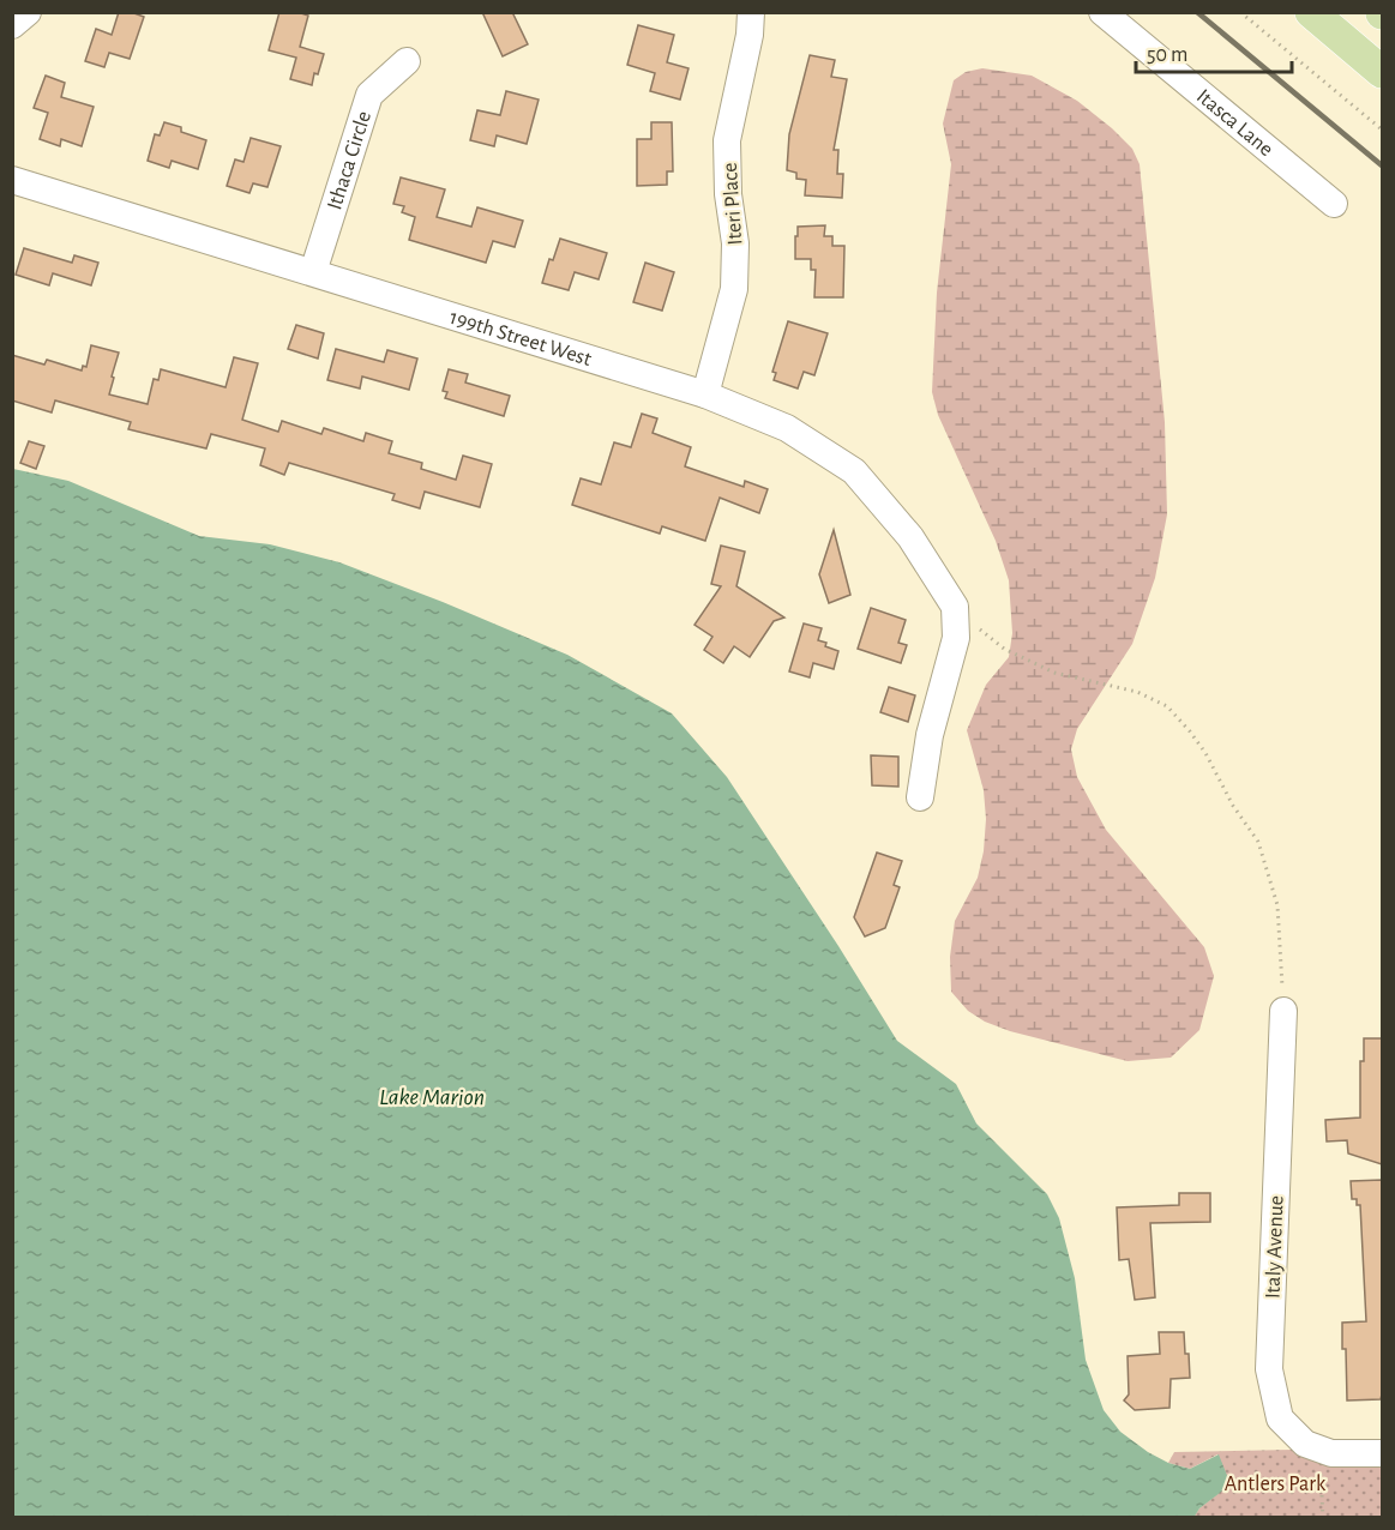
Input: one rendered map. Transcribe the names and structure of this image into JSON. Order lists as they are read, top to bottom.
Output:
{
  "streets": {
    "street": [
      "Itasca Lane",
      "Ithaca Circle",
      "Iteri Place",
      "199th Street West",
      "Italy Avenue"
    ]
  },
  "crossings": [
    ["Ithaca Circle", "199th Street West"],
    ["Iteri Place", "199th Street West"]
  ],
  "water": ["Lake Marion"],
  "parks": ["Antlers Park"],
  "scale_bar": "50 m"
}
